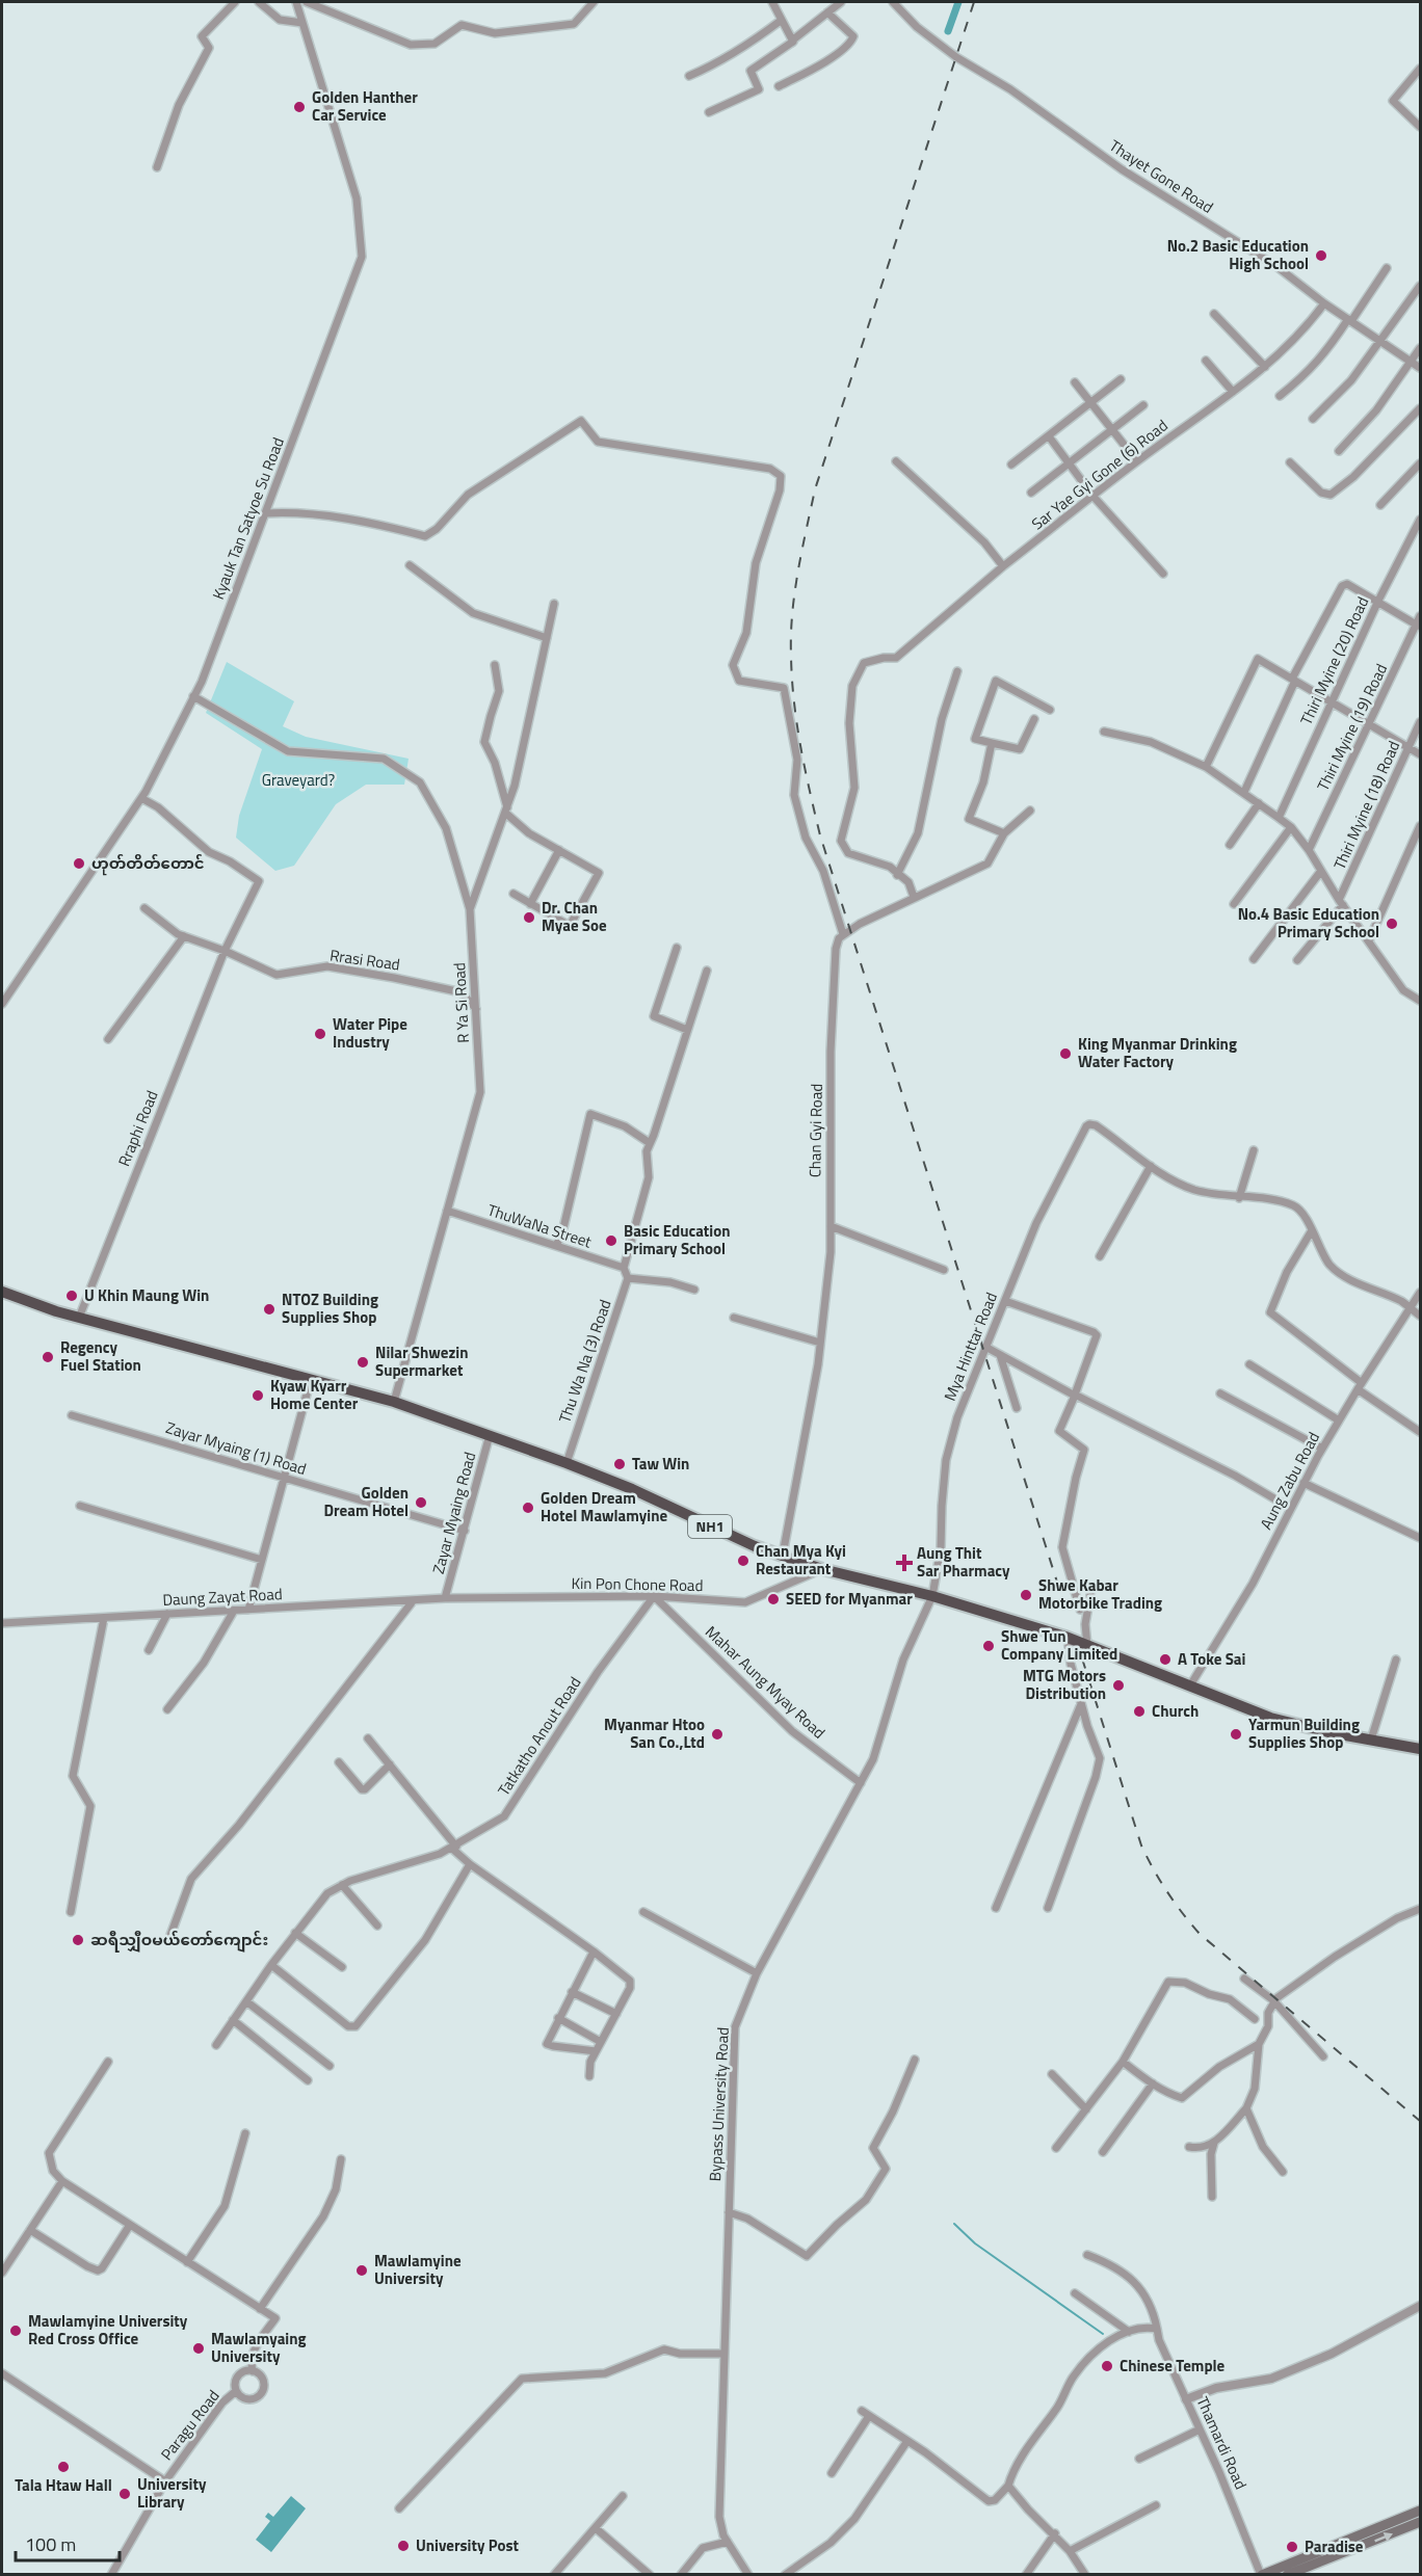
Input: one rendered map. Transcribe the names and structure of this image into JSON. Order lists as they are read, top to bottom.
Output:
{
  "streets": {
    "highway": ["NH1"],
    "street": [
      "Thayet Gone Road",
      "Sar Yae Gyi Gone (6) Road",
      "Kyauk Tan Satyoe Su Road",
      "Thiri Myine (20) Road",
      "Thiri Myine (19) Road",
      "Thiri Myine (18) Road",
      "Rrasi Road",
      "R Ya Si Road",
      "Rraphi Road",
      "Chan Gyi Road",
      "ThuWaNa Street",
      "Mya Hinttar Road",
      "Thu Wa Na (3) Road",
      "Zayar Myaing (1) Road",
      "Aung Zabu Road",
      "Zayar Myaing Road",
      "Kin Pon Chone Road",
      "Daung Zayat Road",
      "Mahar Aung Myay Road",
      "Tatkatho Anout Road",
      "Bypass University Road",
      "Paragu Road",
      "Thamardi Road"
    ]
  },
  "crossings": [
    ["Thayet Gone Road", "Sar Yae Gyi Gone (6) Road"],
    ["Kyauk Tan Satyoe Su Road", "Rraphi Road"],
    ["Rrasi Road", "R Ya Si Road"],
    ["Rrasi Road", "Rraphi Road"],
    ["R Ya Si Road", "ThuWaNa Street"],
    ["R Ya Si Road", "NH1"],
    ["Rraphi Road", "NH1"],
    ["Chan Gyi Road", "NH1"],
    ["Mya Hinttar Road", "NH1"],
    ["Mya Hinttar Road", "Bypass University Road"],
    ["Thu Wa Na (3) Road", "NH1"],
    ["Zayar Myaing (1) Road", "Zayar Myaing Road"],
    ["Aung Zabu Road", "NH1"],
    ["Zayar Myaing Road", "NH1"],
    ["Zayar Myaing Road", "Kin Pon Chone Road"],
    ["Zayar Myaing Road", "Daung Zayat Road"],
    ["NH1", "Kin Pon Chone Road"],
    ["NH1", "Bypass University Road"],
    ["Kin Pon Chone Road", "Daung Zayat Road"],
    ["Kin Pon Chone Road", "Mahar Aung Myay Road"],
    ["Kin Pon Chone Road", "Tatkatho Anout Road"],
    ["Mahar Aung Myay Road", "Tatkatho Anout Road"],
    ["Mahar Aung Myay Road", "Bypass University Road"]
  ],
  "parks": ["Graveyard?"],
  "places": {
    "other": [
      "Golden Hanther Car Service",
      "No.2 Basic Education High School",
      "ဟုတ်တိတ်တောင်",
      "Dr. Chan Myae Soe",
      "No.4 Basic Education Primary School",
      "Water Pipe Industry",
      "King Myanmar Drinking Water Factory",
      "Basic Education Primary School",
      "U Khin Maung Win",
      "NTOZ Building Supplies Shop",
      "Regency Fuel Station",
      "Nilar Shwezin Supermarket",
      "Kyaw Kyarr Home Center",
      "Taw Win",
      "Golden Dream Hotel",
      "Golden Dream Hotel Mawlamyine",
      "Chan Mya Kyi Restaurant",
      "Shwe Kabar Motorbike Trading",
      "SEED for Myanmar",
      "Shwe Tun Company Limited",
      "A Toke Sai",
      "MTG Motors Distribution",
      "Church",
      "Myanmar Htoo San Co.,Ltd",
      "Yarmun Building Supplies Shop",
      "ဆရီသျှီဝမယ်တော်ကျောင်း",
      "Mawlamyine University",
      "Mawlamyine University Red Cross Office",
      "Mawlamyaing University",
      "Chinese Temple",
      "Tala Htaw Hall",
      "University Library",
      "University Post",
      "Paradise"
    ],
    "health": ["Aung Thit Sar Pharmacy"]
  },
  "scale_bar": "100 m"
}
